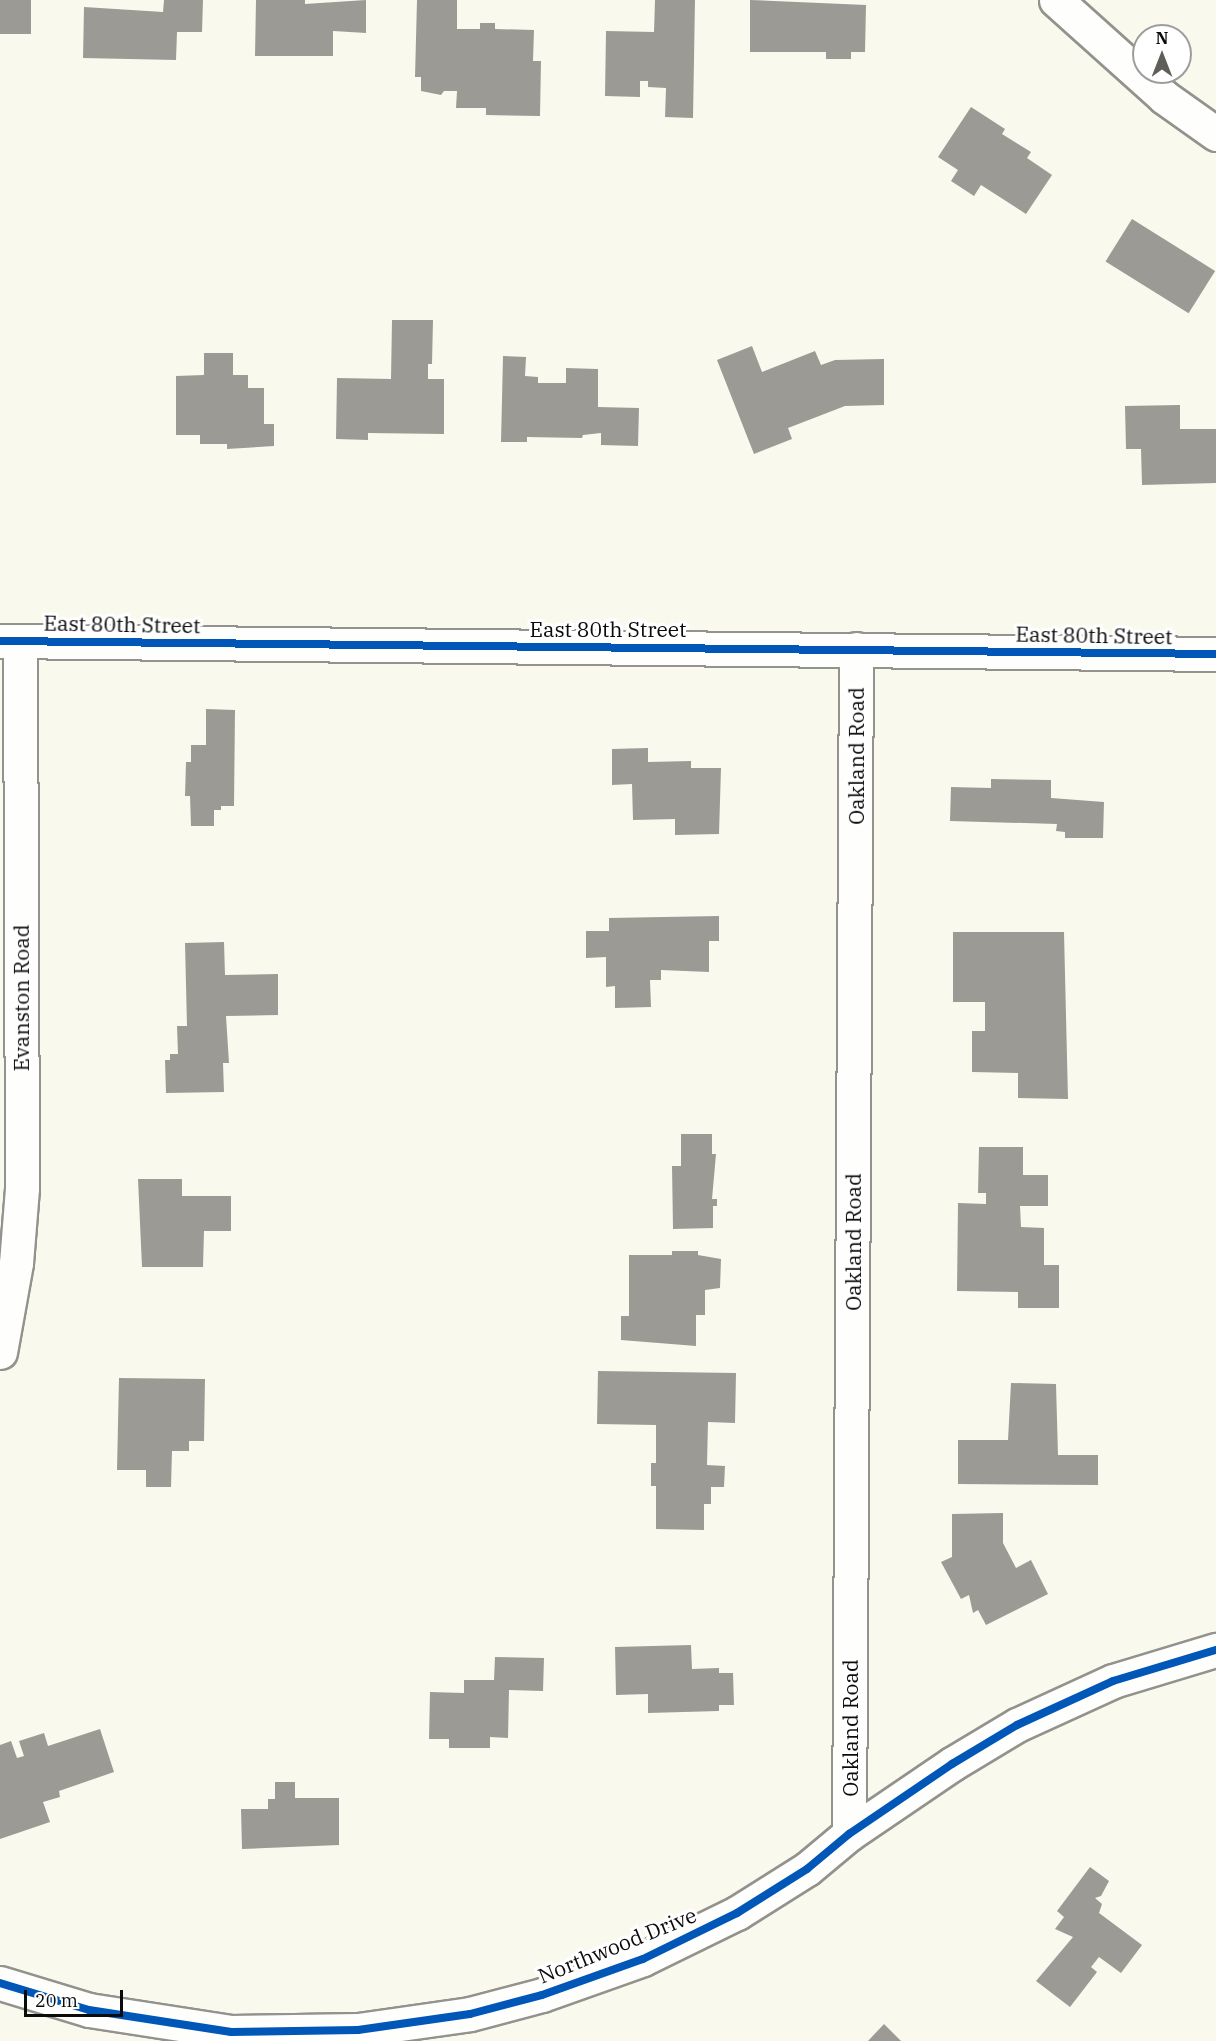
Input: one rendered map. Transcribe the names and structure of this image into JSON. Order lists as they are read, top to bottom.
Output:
{
  "streets": {
    "street": [
      "East 80th Street",
      "Oakland Road",
      "Evanston Road",
      "Northwood Drive"
    ]
  },
  "crossings": [
    ["East 80th Street", "Oakland Road"],
    ["East 80th Street", "Evanston Road"],
    ["Oakland Road", "Northwood Drive"]
  ],
  "scale_bar": "20 m",
  "north": "top"
}
